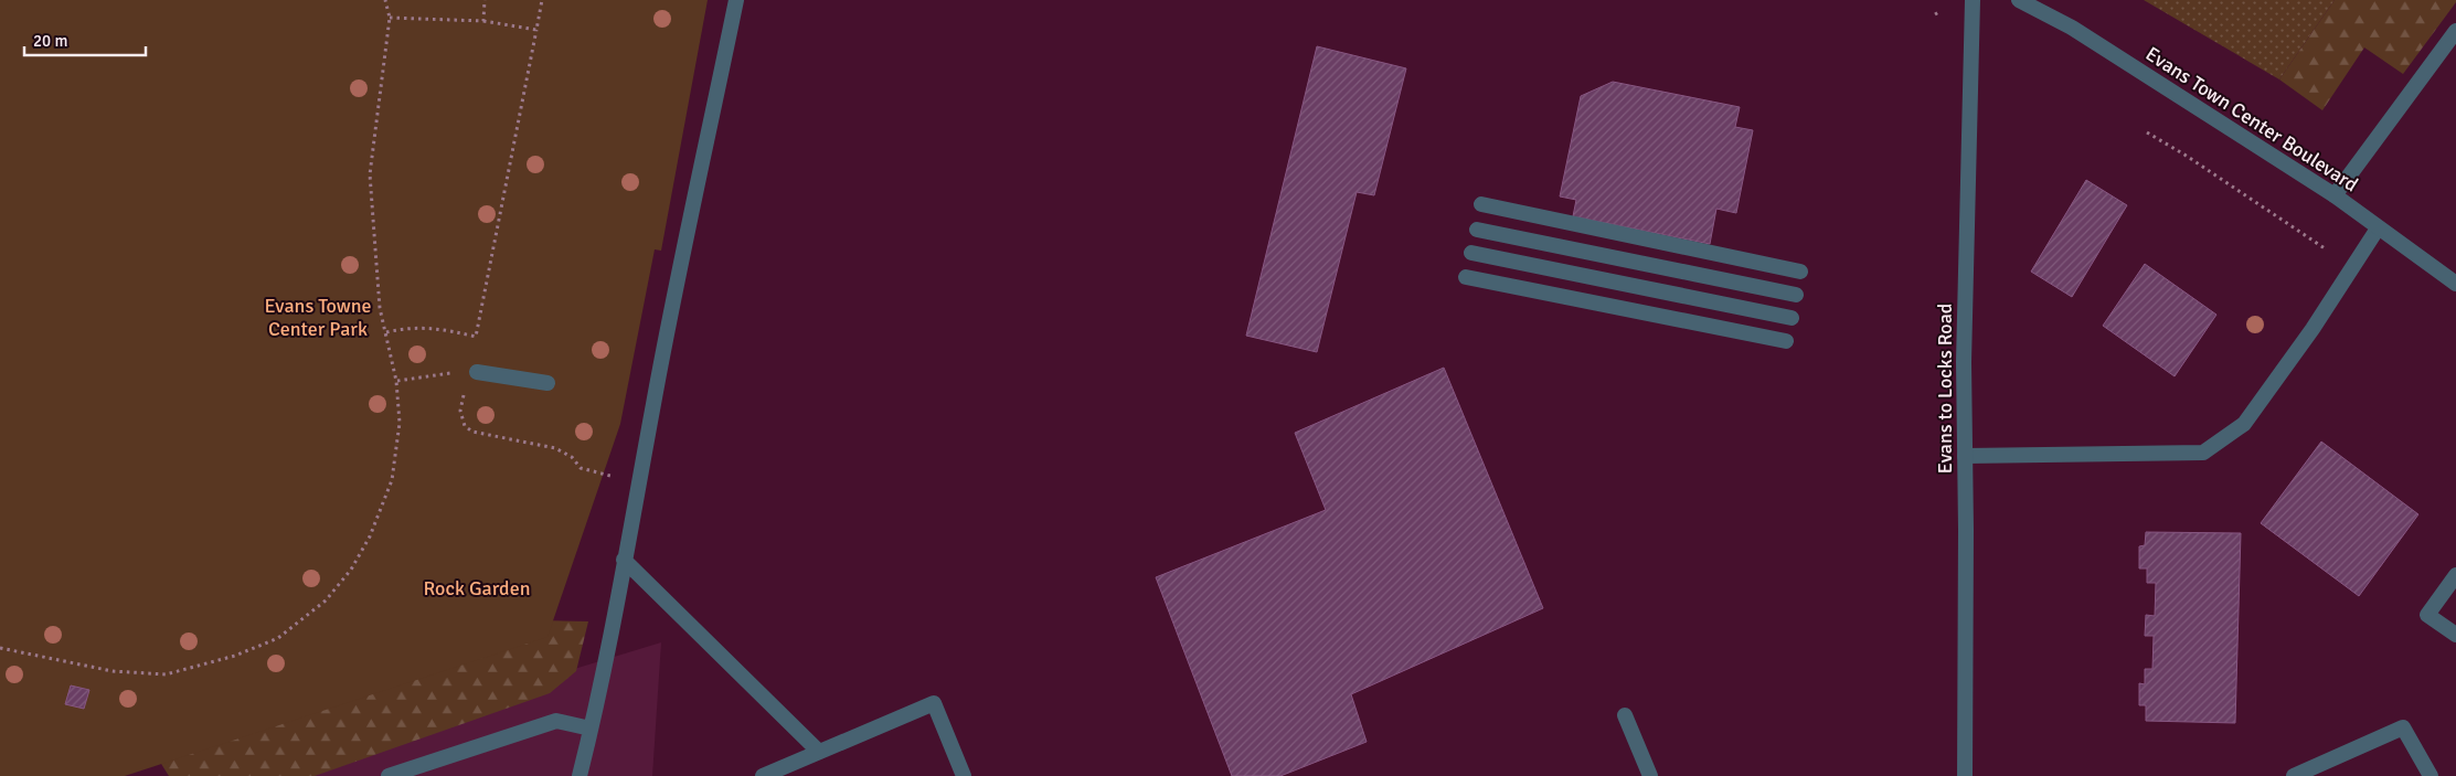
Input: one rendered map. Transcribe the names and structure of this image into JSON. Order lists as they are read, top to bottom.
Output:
{
  "streets": {
    "street": ["Evans Town Center Boulevard", "Evans to Locks Road"]
  },
  "parks": ["Evans Towne Center Park", "Rock Garden"],
  "scale_bar": "20 m"
}
